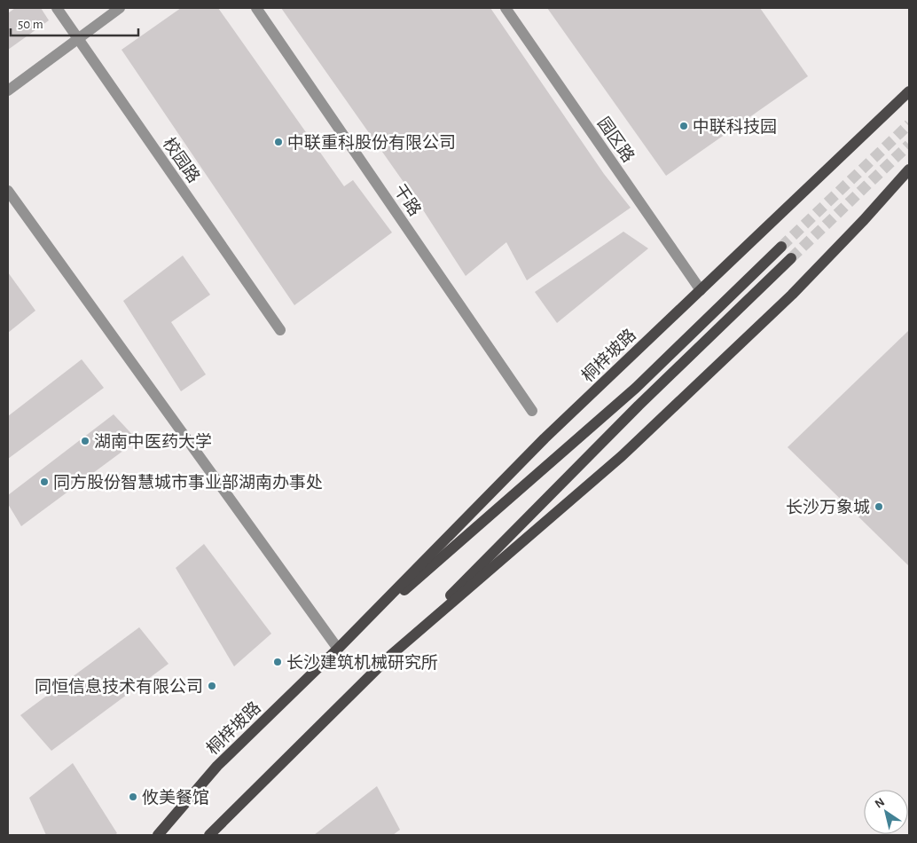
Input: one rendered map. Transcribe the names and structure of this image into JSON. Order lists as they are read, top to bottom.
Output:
{
  "streets": {
    "main road": ["桐梓坡路"],
    "street": ["园区路", "校园路", "干路"]
  },
  "crossings": [
    ["园区路", "桐梓坡路"]
  ],
  "places": [
    "中联科技园",
    "中联重科股份有限公司",
    "湖南中医药大学",
    "同方股份智慧城市事业部湖南办事处",
    "长沙万象城",
    "长沙建筑机械研究所",
    "同恒信息技术有限公司",
    "攸美餐馆"
  ],
  "scale_bar": "50 m",
  "north": "top left"
}
